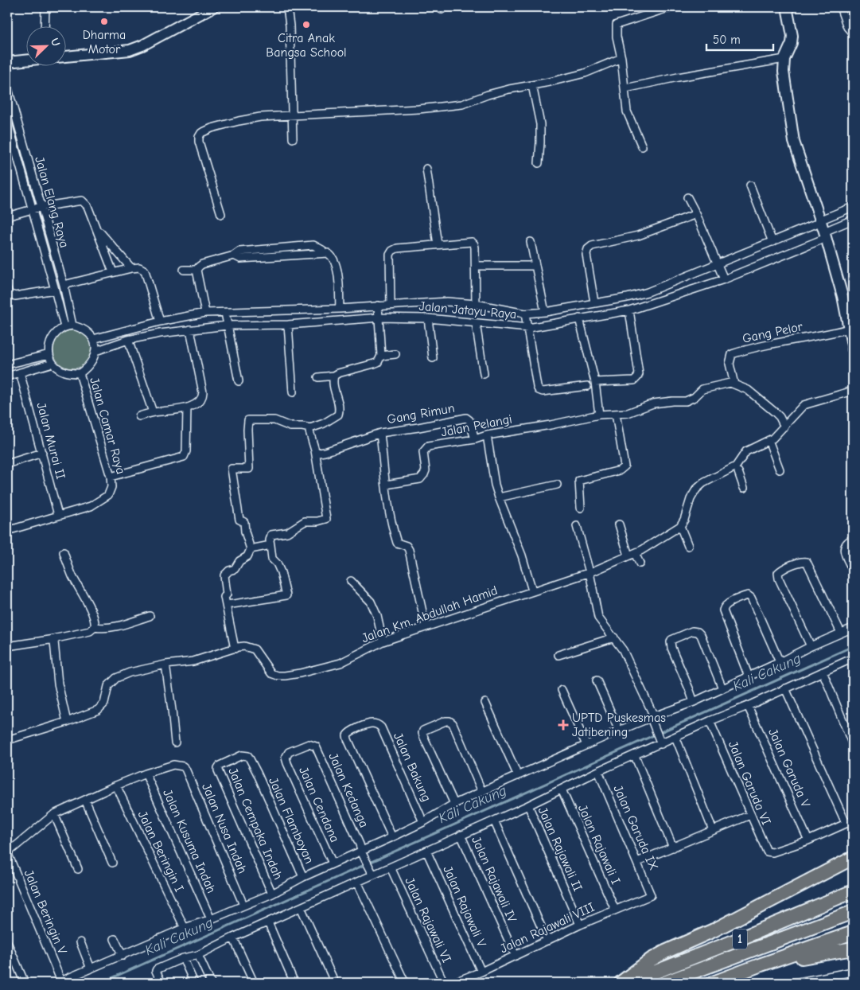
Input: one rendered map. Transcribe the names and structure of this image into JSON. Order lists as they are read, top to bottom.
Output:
{
  "streets": {
    "highway": ["1"],
    "street": [
      "Jalan Elang Raya",
      "Jalan Jatayu Raya",
      "Gang Pelor",
      "Gang Rimun",
      "Jalan Camar Raya",
      "Jalan Pelangi",
      "Jalan Murai II",
      "Jalan Km. Abdullah Hamid",
      "Jalan Bakung",
      "Jalan Garuda V",
      "Jalan Garuda VI",
      "Jalan Kedanga",
      "Jalan Cendana",
      "Jalan Flamboyan",
      "Jalan Cempaka Indah",
      "Jalan Garuda IX",
      "Jalan Nusa Indah",
      "Jalan Kusuma Indah",
      "Jalan Rajawali I",
      "Jalan Rajawali II",
      "Jalan Beringin I",
      "Jalan Rajawali IV",
      "Jalan Rajawali V",
      "Jalan Beringin V",
      "Jalan Rajawali VI",
      "Jalan Rajawali VIII"
    ]
  },
  "crossings": [
    ["Jalan Elang Raya", "Jalan Jatayu Raya"],
    ["Jalan Elang Raya", "Jalan Camar Raya"],
    ["Jalan Jatayu Raya", "Jalan Camar Raya"],
    ["Gang Pelor", "Jalan Pelangi"],
    ["Gang Rimun", "Jalan Pelangi"],
    ["Jalan Camar Raya", "Jalan Murai II"],
    ["Jalan Garuda V", "Jalan Garuda VI"],
    ["Jalan Kedanga", "Jalan Cendana"],
    ["Jalan Flamboyan", "Jalan Cempaka Indah"],
    ["Jalan Garuda IX", "Jalan Rajawali VIII"],
    ["Jalan Nusa Indah", "Jalan Kusuma Indah"],
    ["Jalan Rajawali I", "Jalan Rajawali VIII"],
    ["Jalan Rajawali II", "Jalan Rajawali VIII"],
    ["Jalan Rajawali IV", "Jalan Rajawali VIII"],
    ["Jalan Rajawali V", "Jalan Rajawali VIII"]
  ],
  "water": ["Kali Cakung"],
  "places": {
    "other": ["Dharma Motor", "Citra Anak Bangsa School"],
    "health": ["UPTD Puskesmas Jatibening"]
  },
  "scale_bar": "50 m",
  "north": "top right"
}
